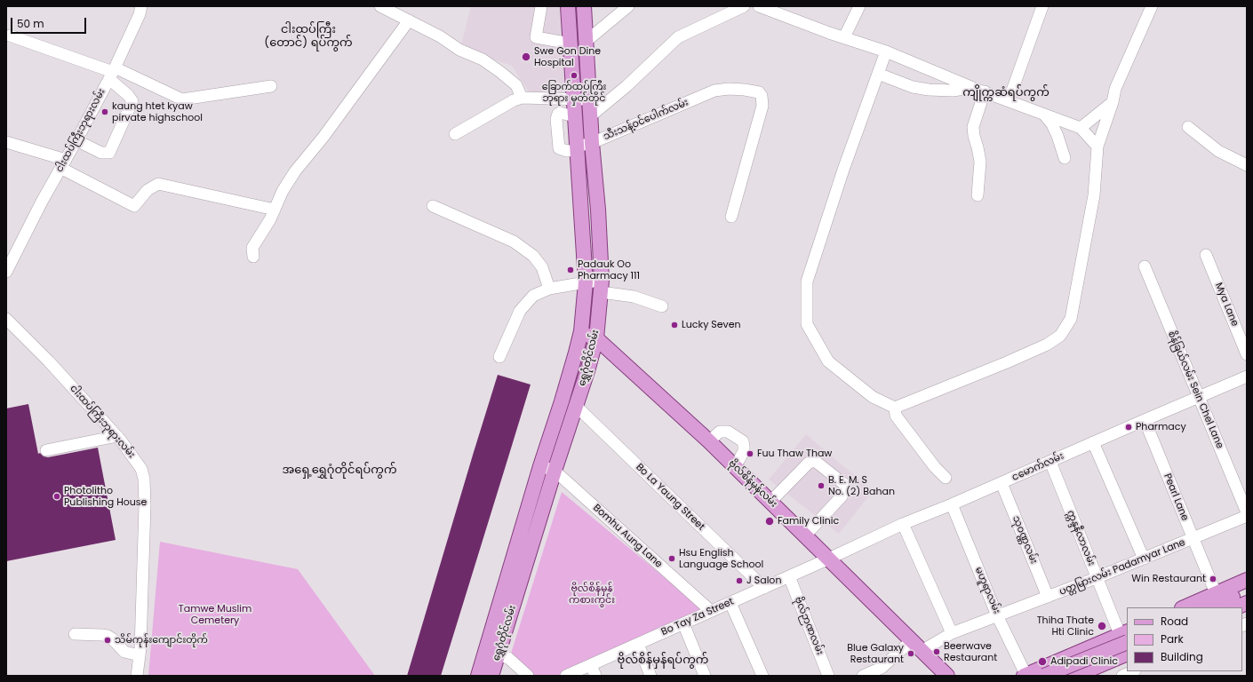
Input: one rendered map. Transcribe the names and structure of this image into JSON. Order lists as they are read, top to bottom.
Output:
{
  "streets": {
    "main road": ["ရွှေဂုံတိုင်လမ်း", "ဗိုလ်စိန်မှန်လမ်း"],
    "street": [
      "သီးသန့်ဝင်ပေါက်လမ်း",
      "ငါးထပ်ကြီးဘုရားလမ်း",
      "Mya Lane",
      "စိန်ခြယ်လမ်း Sein Chel Lane",
      "ငမောက်လမ်း",
      "Bo La Yaung Street",
      "Pearl Lane",
      "Bomhu Aung Lane",
      "က္ကန္ဒနီလာလမ်း",
      "သုဝဏ္ဏလမ်း",
      "ပတ္တမြားလမ်း Padamyar Lane",
      "မဟူရာလမ်း",
      "Bo Tay Za Street",
      "ဗိုလ်ဉာဏလမ်း"
    ]
  },
  "crossings": [
    ["သီးသန့်ဝင်ပေါက်လမ်း", "ရွှေဂုံတိုင်လမ်း"],
    ["ရွှေဂုံတိုင်လမ်း", "ဗိုလ်စိန်မှန်လမ်း"],
    ["ရွှေဂုံတိုင်လမ်း", "Bo La Yaung Street"],
    ["ရွှေဂုံတိုင်လမ်း", "Bomhu Aung Lane"],
    ["စိန်ခြယ်လမ်း Sein Chel Lane", "ငမောက်လမ်း"],
    ["ငမောက်လမ်း", "ဗိုလ်စိန်မှန်လမ်း"],
    ["ငမောက်လမ်း", "Pearl Lane"],
    ["ငမောက်လမ်း", "က္ကန္ဒနီလာလမ်း"],
    ["ငမောက်လမ်း", "သုဝဏ္ဏလမ်း"],
    ["ငမောက်လမ်း", "မဟူရာလမ်း"],
    ["ငမောက်လမ်း", "Bo Tay Za Street"],
    ["ဗိုလ်စိန်မှန်လမ်း", "ပတ္တမြားလမ်း Padamyar Lane"],
    ["ဗိုလ်စိန်မှန်လမ်း", "Bo Tay Za Street"],
    ["Bo La Yaung Street", "Bo Tay Za Street"],
    ["Pearl Lane", "ပတ္တမြားလမ်း Padamyar Lane"],
    ["Bomhu Aung Lane", "Bo Tay Za Street"],
    ["က္ကန္ဒနီလာလမ်း", "ပတ္တမြားလမ်း Padamyar Lane"],
    ["သုဝဏ္ဏလမ်း", "ပတ္တမြားလမ်း Padamyar Lane"],
    ["ပတ္တမြားလမ်း Padamyar Lane", "မဟူရာလမ်း"],
    ["Bo Tay Za Street", "ဗိုလ်ဉာဏလမ်း"]
  ],
  "districts": [
    "ငါးထပ်ကြီး (တောင်) ရပ်ကွက်",
    "ကျိုက္ကဆံရပ်ကွက်",
    "အရှေ့ရွှေဂုံတိုင်ရပ်ကွက်",
    "ဗိုလ်စိန်မှန်ရပ်ကွက်"
  ],
  "parks": ["ဗိုလ်စိန်မှန် ကစားကွင်း", "Tamwe Muslim Cemetery"],
  "places": [
    "Swe Gon Dine Hospital",
    "ခြောက်ထပ်ကြီး ဘုရား မှတ်တိုင်",
    "kaung htet kyaw pirvate highschool",
    "Padauk Oo Pharmacy 111",
    "Lucky Seven",
    "Pharmacy",
    "Fuu Thaw Thaw",
    "B. E. M. S No. (2) Bahan",
    "Photolitho Publishing House",
    "Family Clinic",
    "Hsu English Language School",
    "Win Restaurant",
    "J Salon",
    "Thiha Thate Hti Clinic",
    "သိမ်ကုန်းကျောင်းတိုက်",
    "Beerwave Restaurant",
    "Blue Galaxy Restaurant",
    "Adipadi Clinic"
  ],
  "legend": ["Road", "Park", "Building"],
  "scale_bar": "50 m"
}
